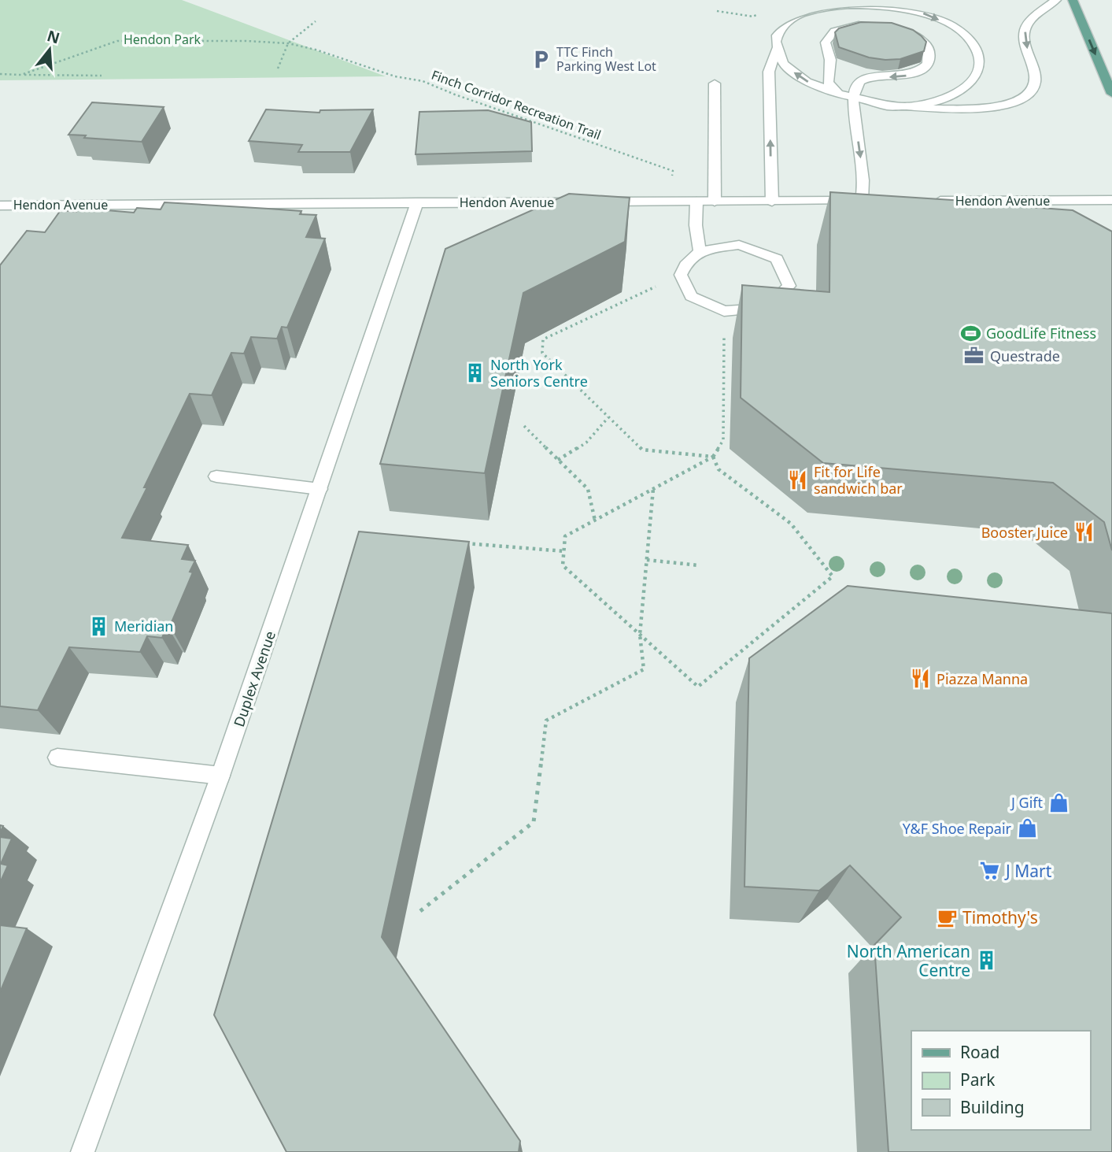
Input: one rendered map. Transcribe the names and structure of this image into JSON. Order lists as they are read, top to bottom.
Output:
{
  "streets": {
    "street": ["Hendon Avenue", "Duplex Avenue"],
    "path": ["Finch Corridor Recreation Trail"]
  },
  "crossings": [
    ["Finch Corridor Recreation Trail", "Hendon Avenue"],
    ["Hendon Avenue", "Duplex Avenue"]
  ],
  "parks": ["Hendon Park"],
  "places": {
    "parking": ["TTC Finch Parking West Lot"],
    "sports": ["GoodLife Fitness"],
    "office": ["Questrade"],
    "building": ["North York Seniors Centre", "Meridian", "North American Centre"],
    "restaurant": ["Fit for Life sandwich bar", "Booster Juice", "Piazza Manna"],
    "shop": ["J Gift", "Y&F Shoe Repair"],
    "supermarket": ["J Mart"],
    "cafe": ["Timothy's"]
  },
  "legend": ["Road", "Park", "Building"],
  "north": "top"
}
